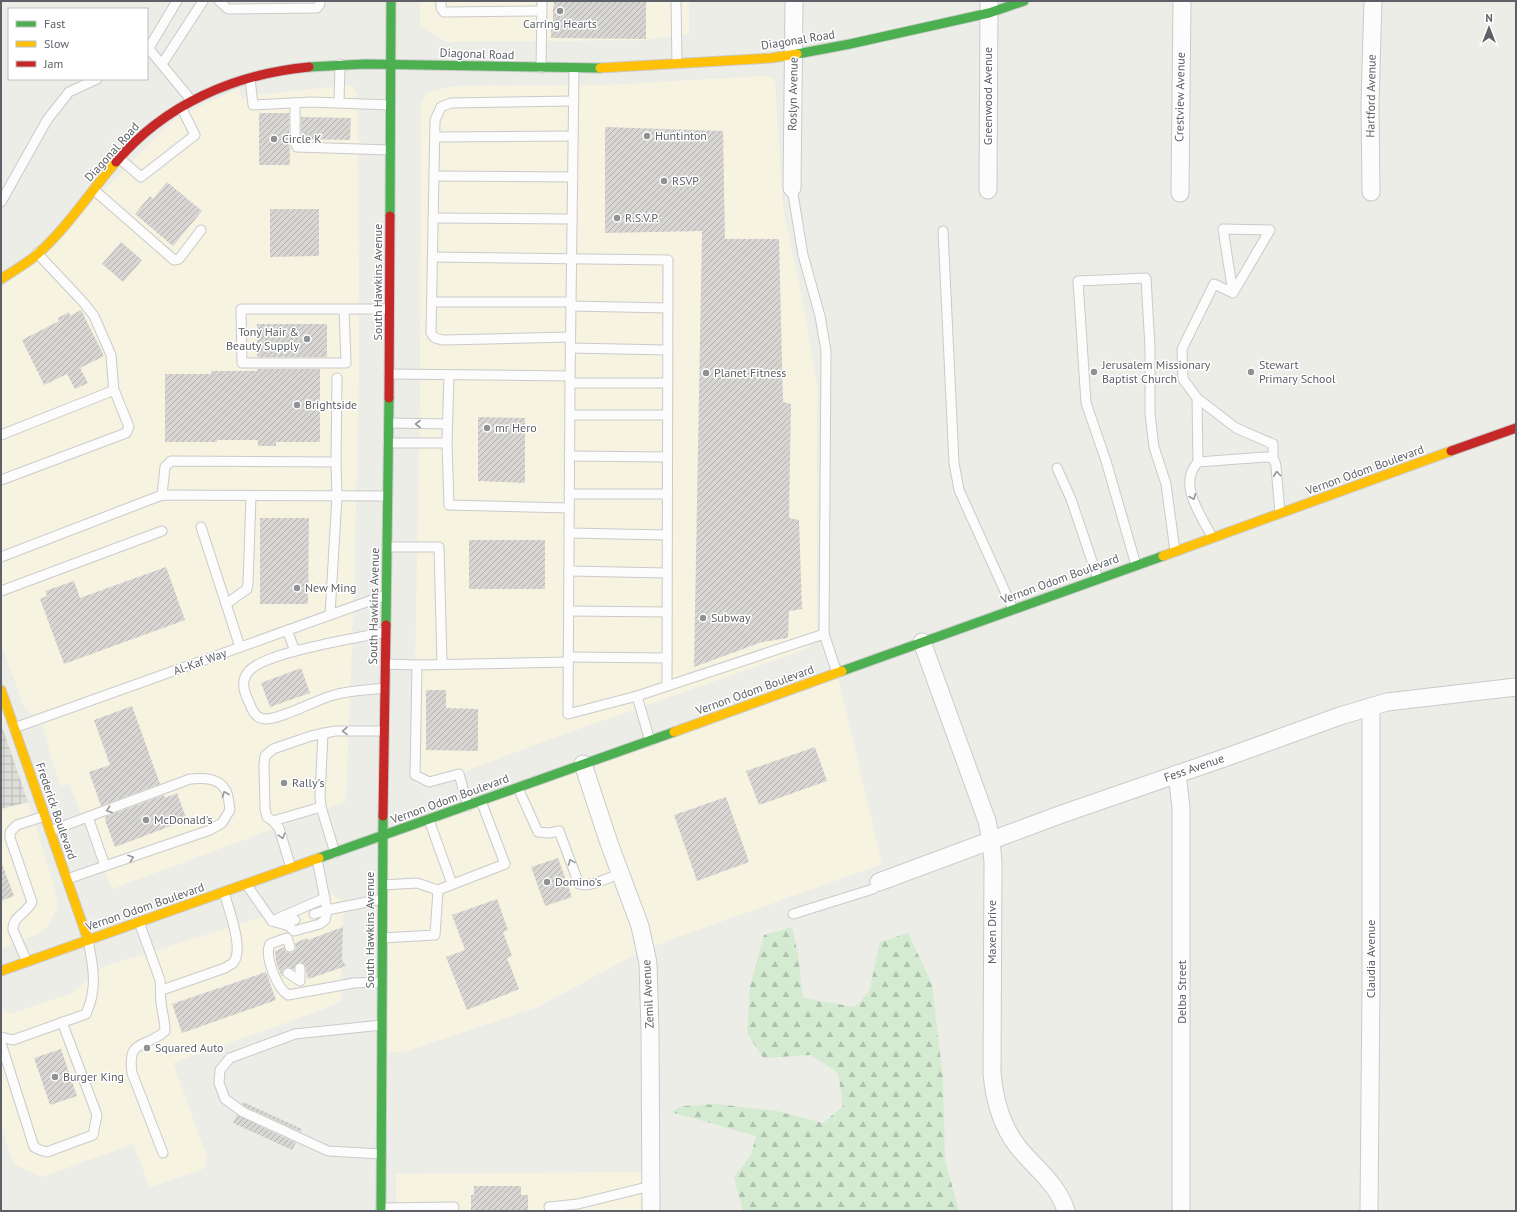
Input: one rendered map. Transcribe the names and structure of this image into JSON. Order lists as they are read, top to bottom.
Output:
{
  "streets": {
    "street": [
      "Diagonal Road",
      "Roslyn Avenue",
      "Greenwood Avenue",
      "Hartford Avenue",
      "Crestview Avenue",
      "South Hawkins Avenue",
      "Vernon Odom Boulevard",
      "Fess Avenue",
      "Frederick Boulevard",
      "Maxen Drive",
      "Claudia Avenue",
      "Delba Street",
      "Zemil Avenue"
    ],
    "lane": ["Al-Kaf Way"]
  },
  "crossings": [
    ["Diagonal Road", "Roslyn Avenue"],
    ["Diagonal Road", "Greenwood Avenue"],
    ["Diagonal Road", "South Hawkins Avenue"],
    ["South Hawkins Avenue", "Vernon Odom Boulevard"],
    ["South Hawkins Avenue", "Al-Kaf Way"],
    ["Vernon Odom Boulevard", "Frederick Boulevard"],
    ["Vernon Odom Boulevard", "Maxen Drive"],
    ["Vernon Odom Boulevard", "Zemil Avenue"],
    ["Al-Kaf Way", "Frederick Boulevard"],
    ["Fess Avenue", "Maxen Drive"],
    ["Fess Avenue", "Claudia Avenue"],
    ["Fess Avenue", "Delba Street"]
  ],
  "places": [
    "Carring Hearts",
    "Huntinton",
    "Circle K",
    "RSVP",
    "R.S.V.P.",
    "Tony Hair & Beauty Supply",
    "Jerusalem Missionary Baptist Church",
    "Stewart Primary School",
    "Planet Fitness",
    "Brightside",
    "mr Hero",
    "New Ming",
    "Subway",
    "Rally's",
    "McDonald's",
    "Domino's",
    "Squared Auto",
    "Burger King"
  ],
  "legend": ["Fast", "Slow", "Jam"],
  "north": "top"
}
